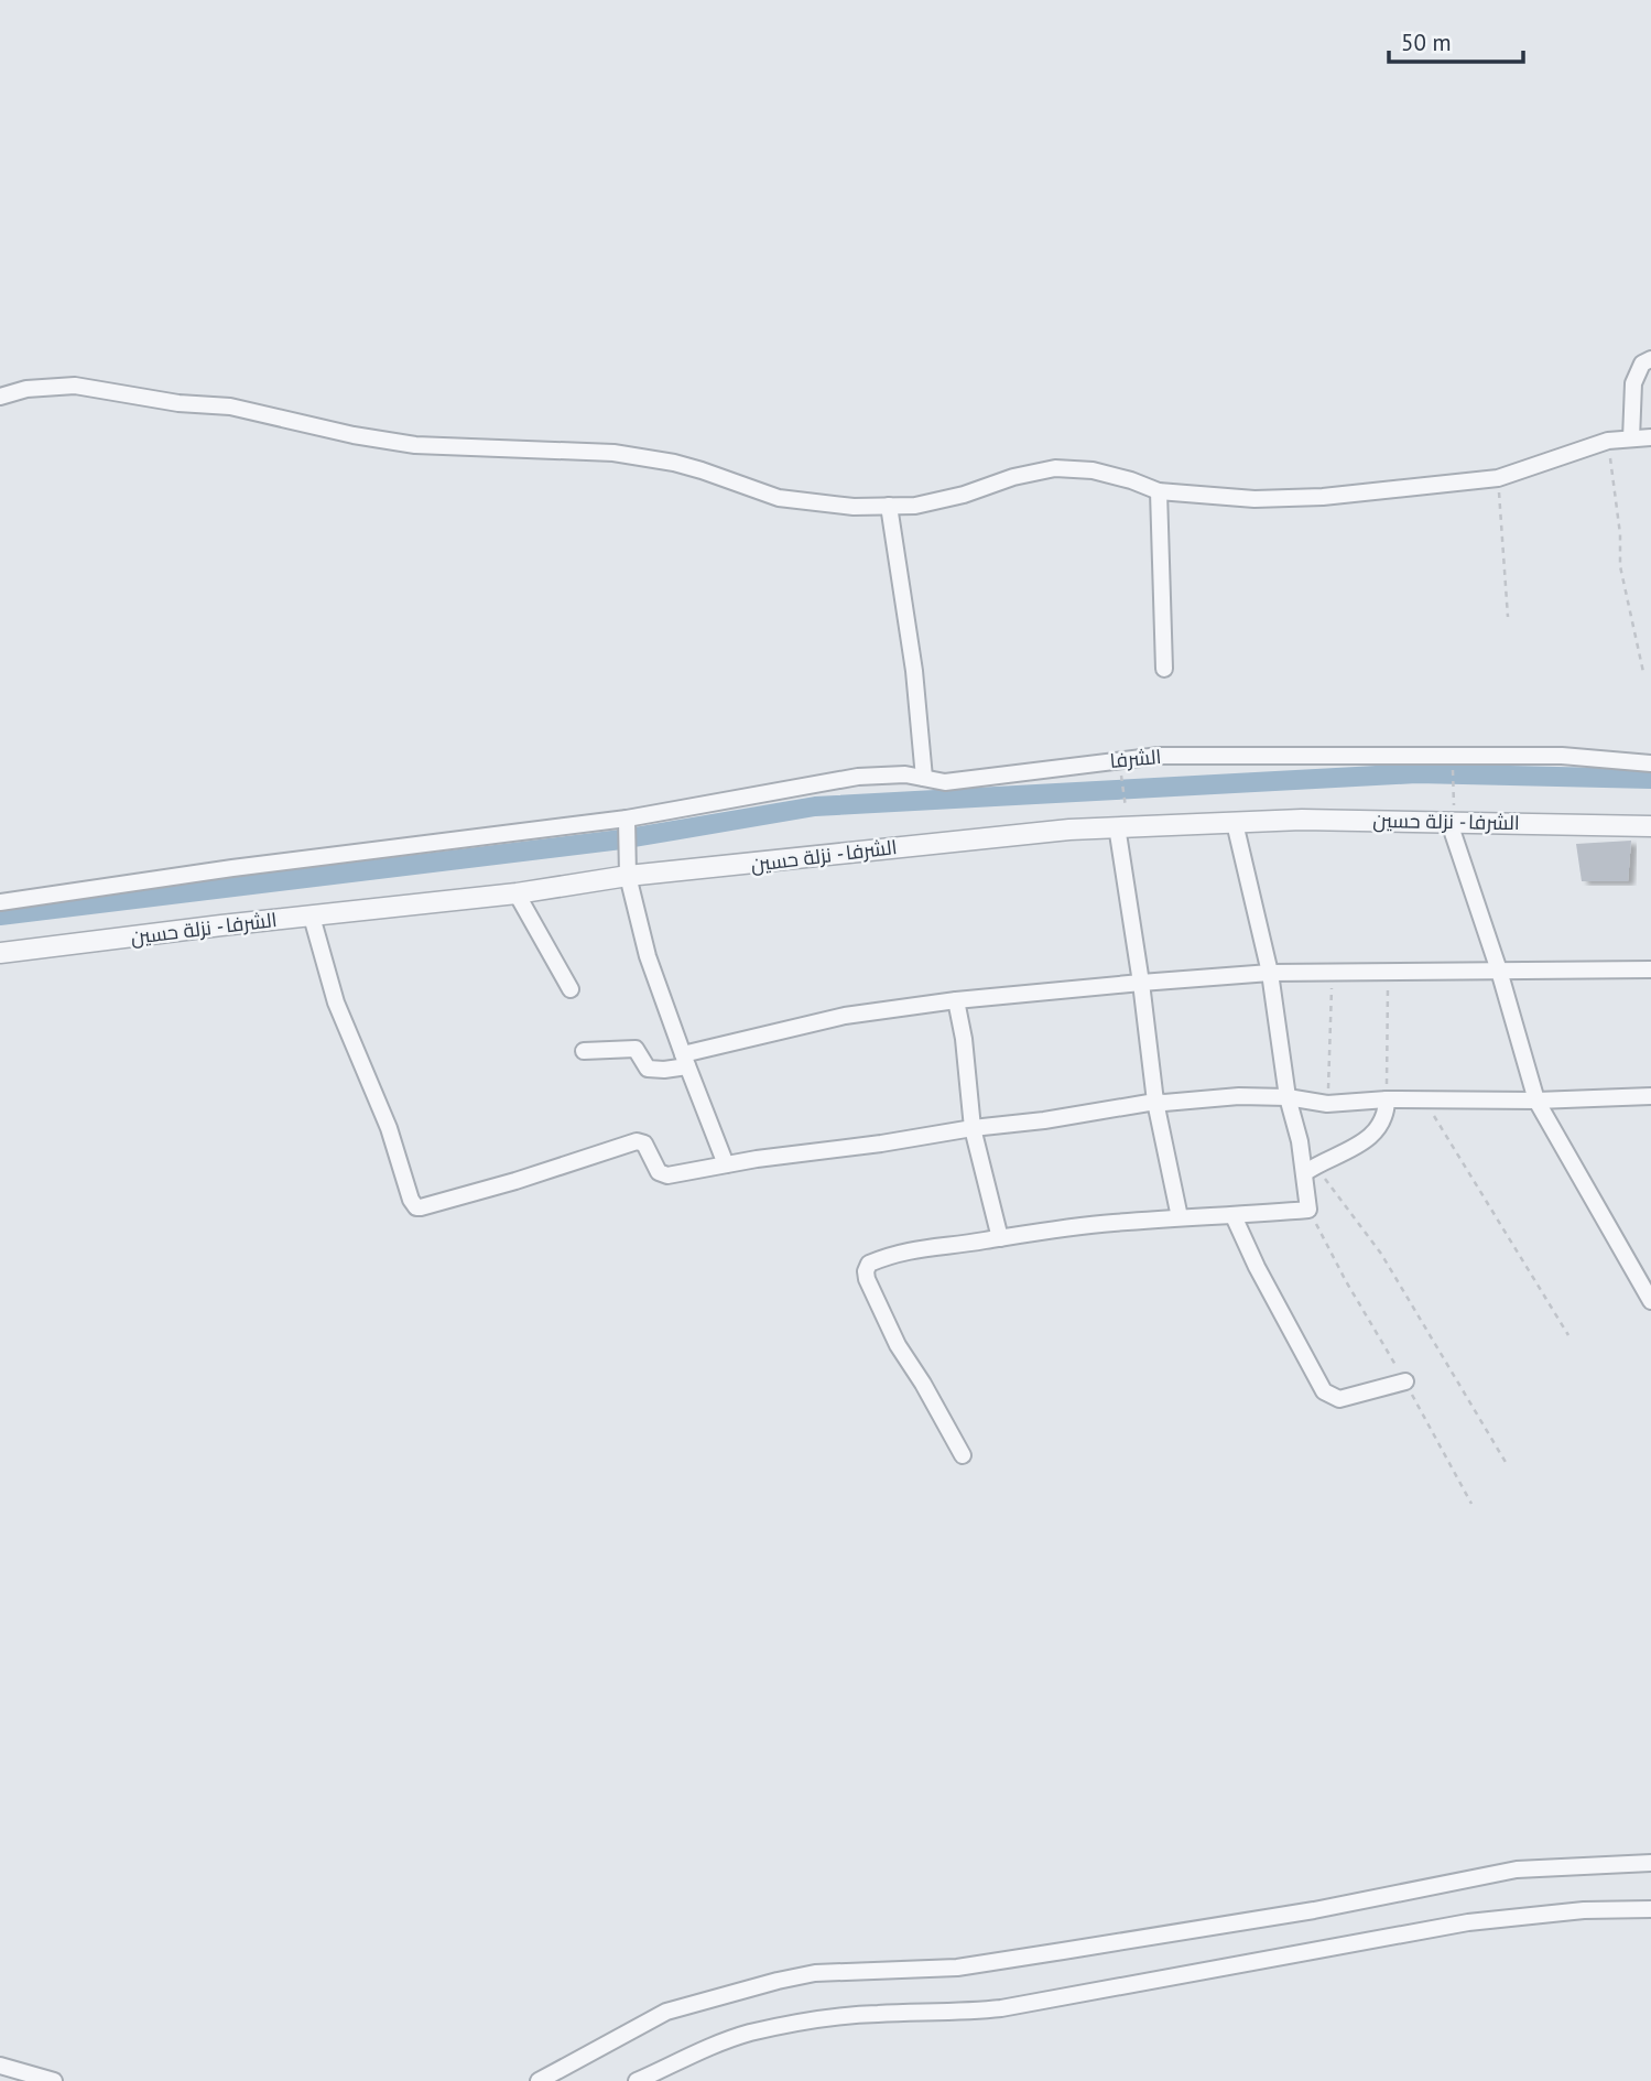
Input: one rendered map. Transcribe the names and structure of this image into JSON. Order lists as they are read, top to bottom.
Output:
{
  "streets": {
    "street": ["الشرفا", "الشرفا - نزلة حسين"]
  },
  "scale_bar": "50 m"
}
